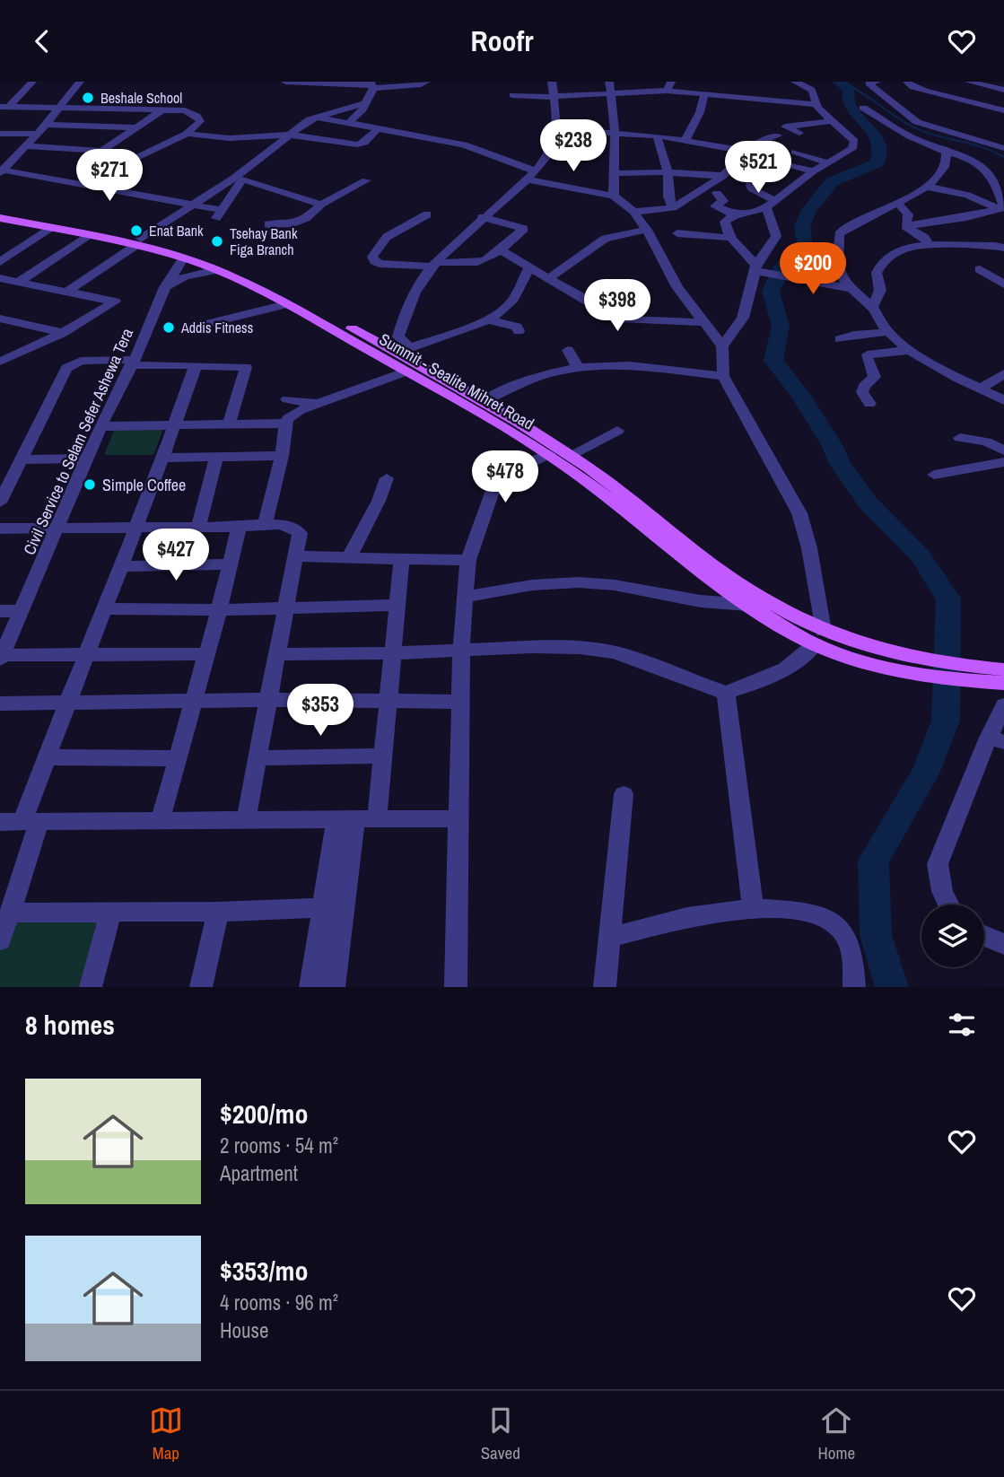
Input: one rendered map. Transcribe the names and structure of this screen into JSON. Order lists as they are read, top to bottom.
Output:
{
  "streets": {
    "main road": ["Summit - Sealite Mihret Road"],
    "street": ["Civil Service to Selam Sefer Ashewa Tera"]
  },
  "crossings": [
    ["Summit - Sealite Mihret Road", "Civil Service to Selam Sefer Ashewa Tera"]
  ],
  "places": [
    "Beshale School",
    "Enat Bank",
    "Tsehay Bank Figa Branch",
    "Addis Fitness",
    "Simple Coffee"
  ],
  "page": {
    "header": "Roofr",
    "price": [
      "$238",
      "$521",
      "$271",
      "$200",
      "$398",
      "$478",
      "$427",
      "$353"
    ],
    "heading": "8 homes",
    "list": [
      {
        "name": "$200/mo",
        "note": "2 rooms · 54 m² · Apartment"
      },
      {
        "name": "$353/mo",
        "note": "4 rooms · 96 m² · House"
      }
    ],
    "tabs": ["Map", "Saved", "Home"]
  }
}
